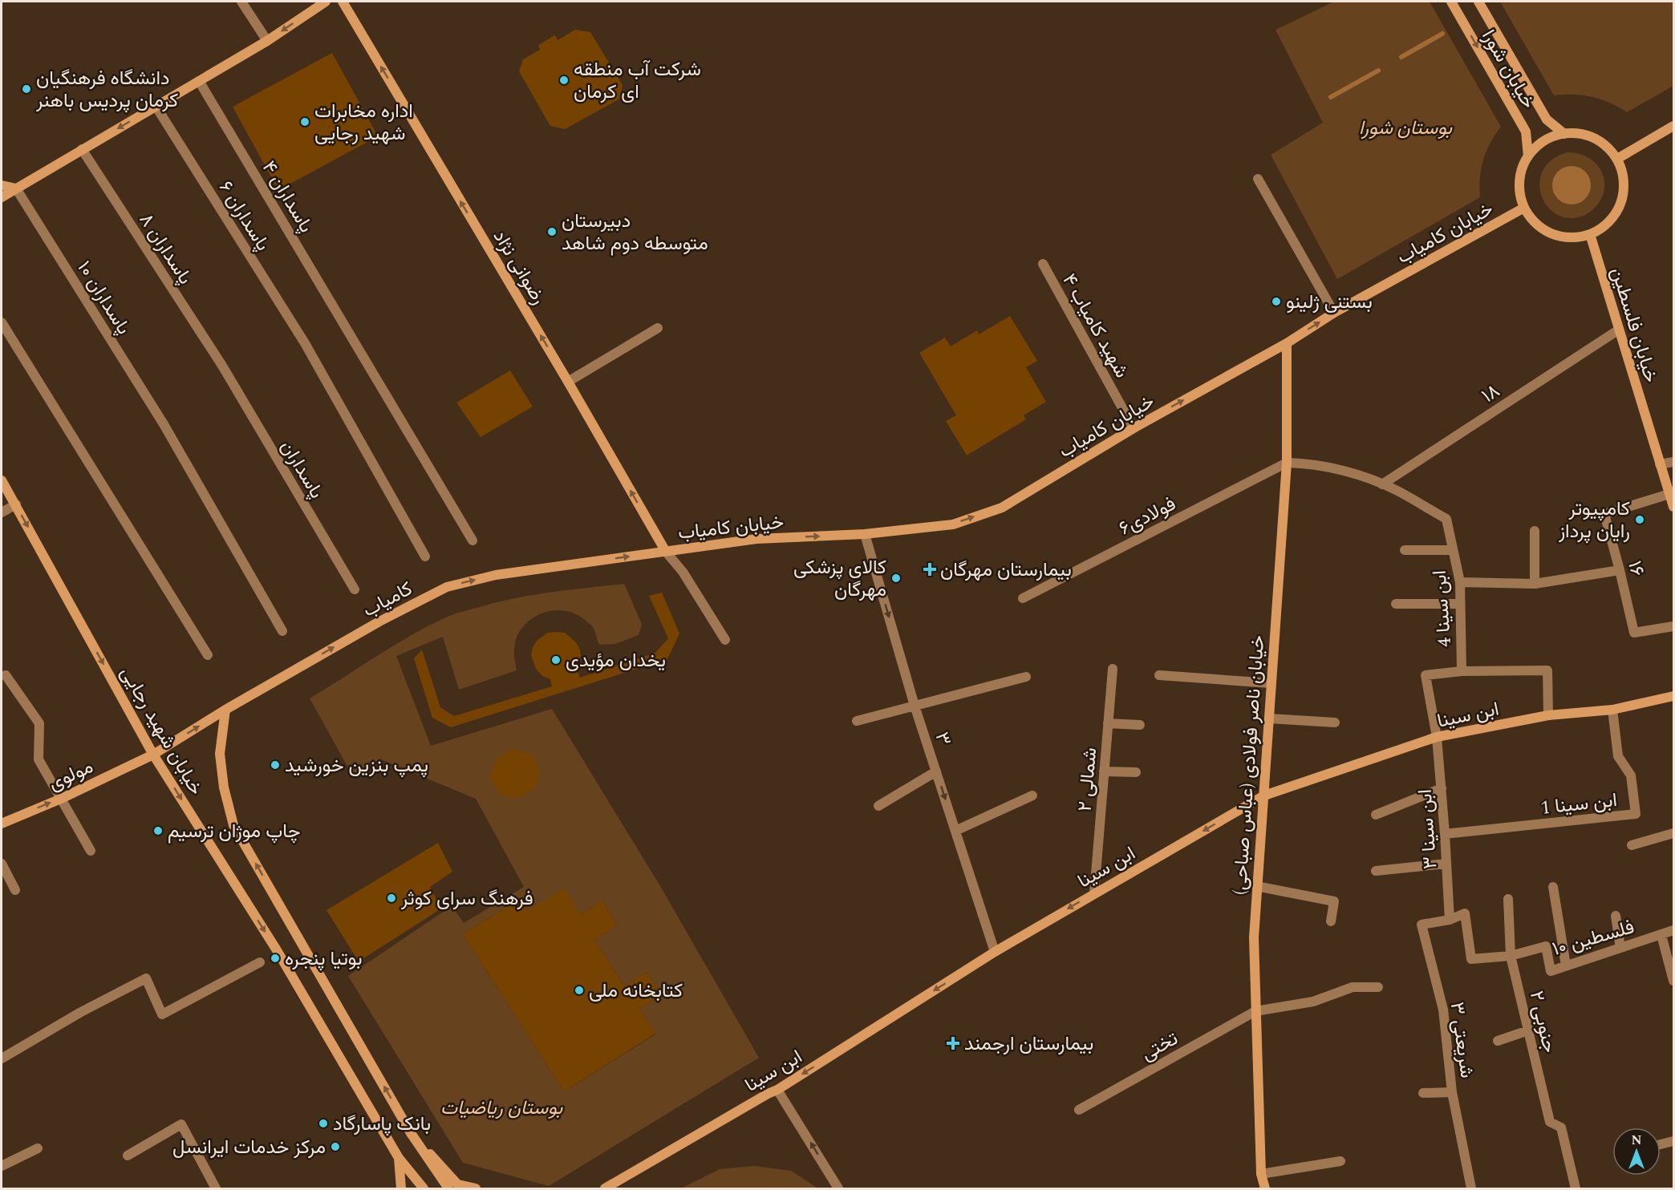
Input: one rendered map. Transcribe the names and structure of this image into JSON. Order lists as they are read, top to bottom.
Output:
{
  "streets": {
    "main road": [
      "خیابان شورا",
      "خیابان کامیاب",
      "رضوانی نژاد",
      "خیابان فلسطین",
      "کامیاب",
      "ابن سینا",
      "خیابان شهید رجایی",
      "خیابان ناصر فولادی (عباس صباحی)",
      "مولوی"
    ],
    "street": [
      "پاسداران ۴",
      "پاسداران ۶",
      "پاسداران ۸",
      "پاسداران ۱۰",
      "شهید کامیاب ۴",
      "۱۸",
      "پاسداران",
      "فولادی۶",
      "۱۶",
      "ابن سینا 4",
      "۳",
      "۲ شمالی",
      "ابن سینا 1",
      "ابن سینا ۳",
      "فلسطین ۱۰",
      "۲ جنوبی",
      "شریعتی ۳",
      "تختی"
    ]
  },
  "crossings": [
    ["خیابان شورا", "خیابان کامیاب"],
    ["خیابان شورا", "خیابان فلسطین"],
    ["خیابان کامیاب", "رضوانی نژاد"],
    ["خیابان کامیاب", "خیابان فلسطین"],
    ["خیابان کامیاب", "شهید کامیاب ۴"],
    ["خیابان کامیاب", "کامیاب"],
    ["خیابان کامیاب", "۳"],
    ["خیابان کامیاب", "خیابان ناصر فولادی (عباس صباحی)"],
    ["پاسداران ۸", "پاسداران"],
    ["رضوانی نژاد", "کامیاب"],
    ["خیابان فلسطین", "۱۸"],
    ["خیابان فلسطین", "۱۶"],
    ["۱۸", "ابن سینا 4"],
    ["فولادی۶", "خیابان ناصر فولادی (عباس صباحی)"],
    ["کامیاب", "خیابان شهید رجایی"],
    ["کامیاب", "مولوی"],
    ["ابن سینا 4", "ابن سینا"],
    ["ابن سینا 4", "ابن سینا ۳"],
    ["ابن سینا", "۳"],
    ["ابن سینا", "خیابان ناصر فولادی (عباس صباحی)"],
    ["ابن سینا", "۲ شمالی"],
    ["ابن سینا", "ابن سینا 1"],
    ["ابن سینا", "ابن سینا ۳"],
    ["خیابان شهید رجایی", "مولوی"],
    ["خیابان ناصر فولادی (عباس صباحی)", "تختی"],
    ["ابن سینا 1", "ابن سینا ۳"],
    ["ابن سینا ۳", "شریعتی ۳"],
    ["فلسطین ۱۰", "۲ جنوبی"]
  ],
  "one_way": [
    "خیابان کامیاب",
    "رضوانی نژاد",
    "کامیاب",
    "ابن سینا",
    "۳",
    "مولوی"
  ],
  "parks": ["بوستان شورا", "بوستان ریاضیات"],
  "places": {
    "other": [
      "شرکت آب منطقه ای کرمان",
      "دانشگاه فرهنگیان کرمان پردیس باهنر",
      "اداره مخابرات شهید رجایی",
      "دبیرستان متوسطه دوم شاهد",
      "بستنی ژلینو",
      "کامپیوتر رایان پرداز",
      "کالای پزشکی مهرگان",
      "یخدان مؤیدی",
      "پمپ بنزین خورشید",
      "چاپ موژان ترسیم",
      "فرهنگ سرای کوثر",
      "بوتیا پنجره",
      "کتابخانه ملی",
      "بانک پاسارگاد",
      "مرکز خدمات ایرانسل"
    ],
    "health": ["بیمارستان مهرگان", "بیمارستان ارجمند"]
  },
  "north": "top"
}
